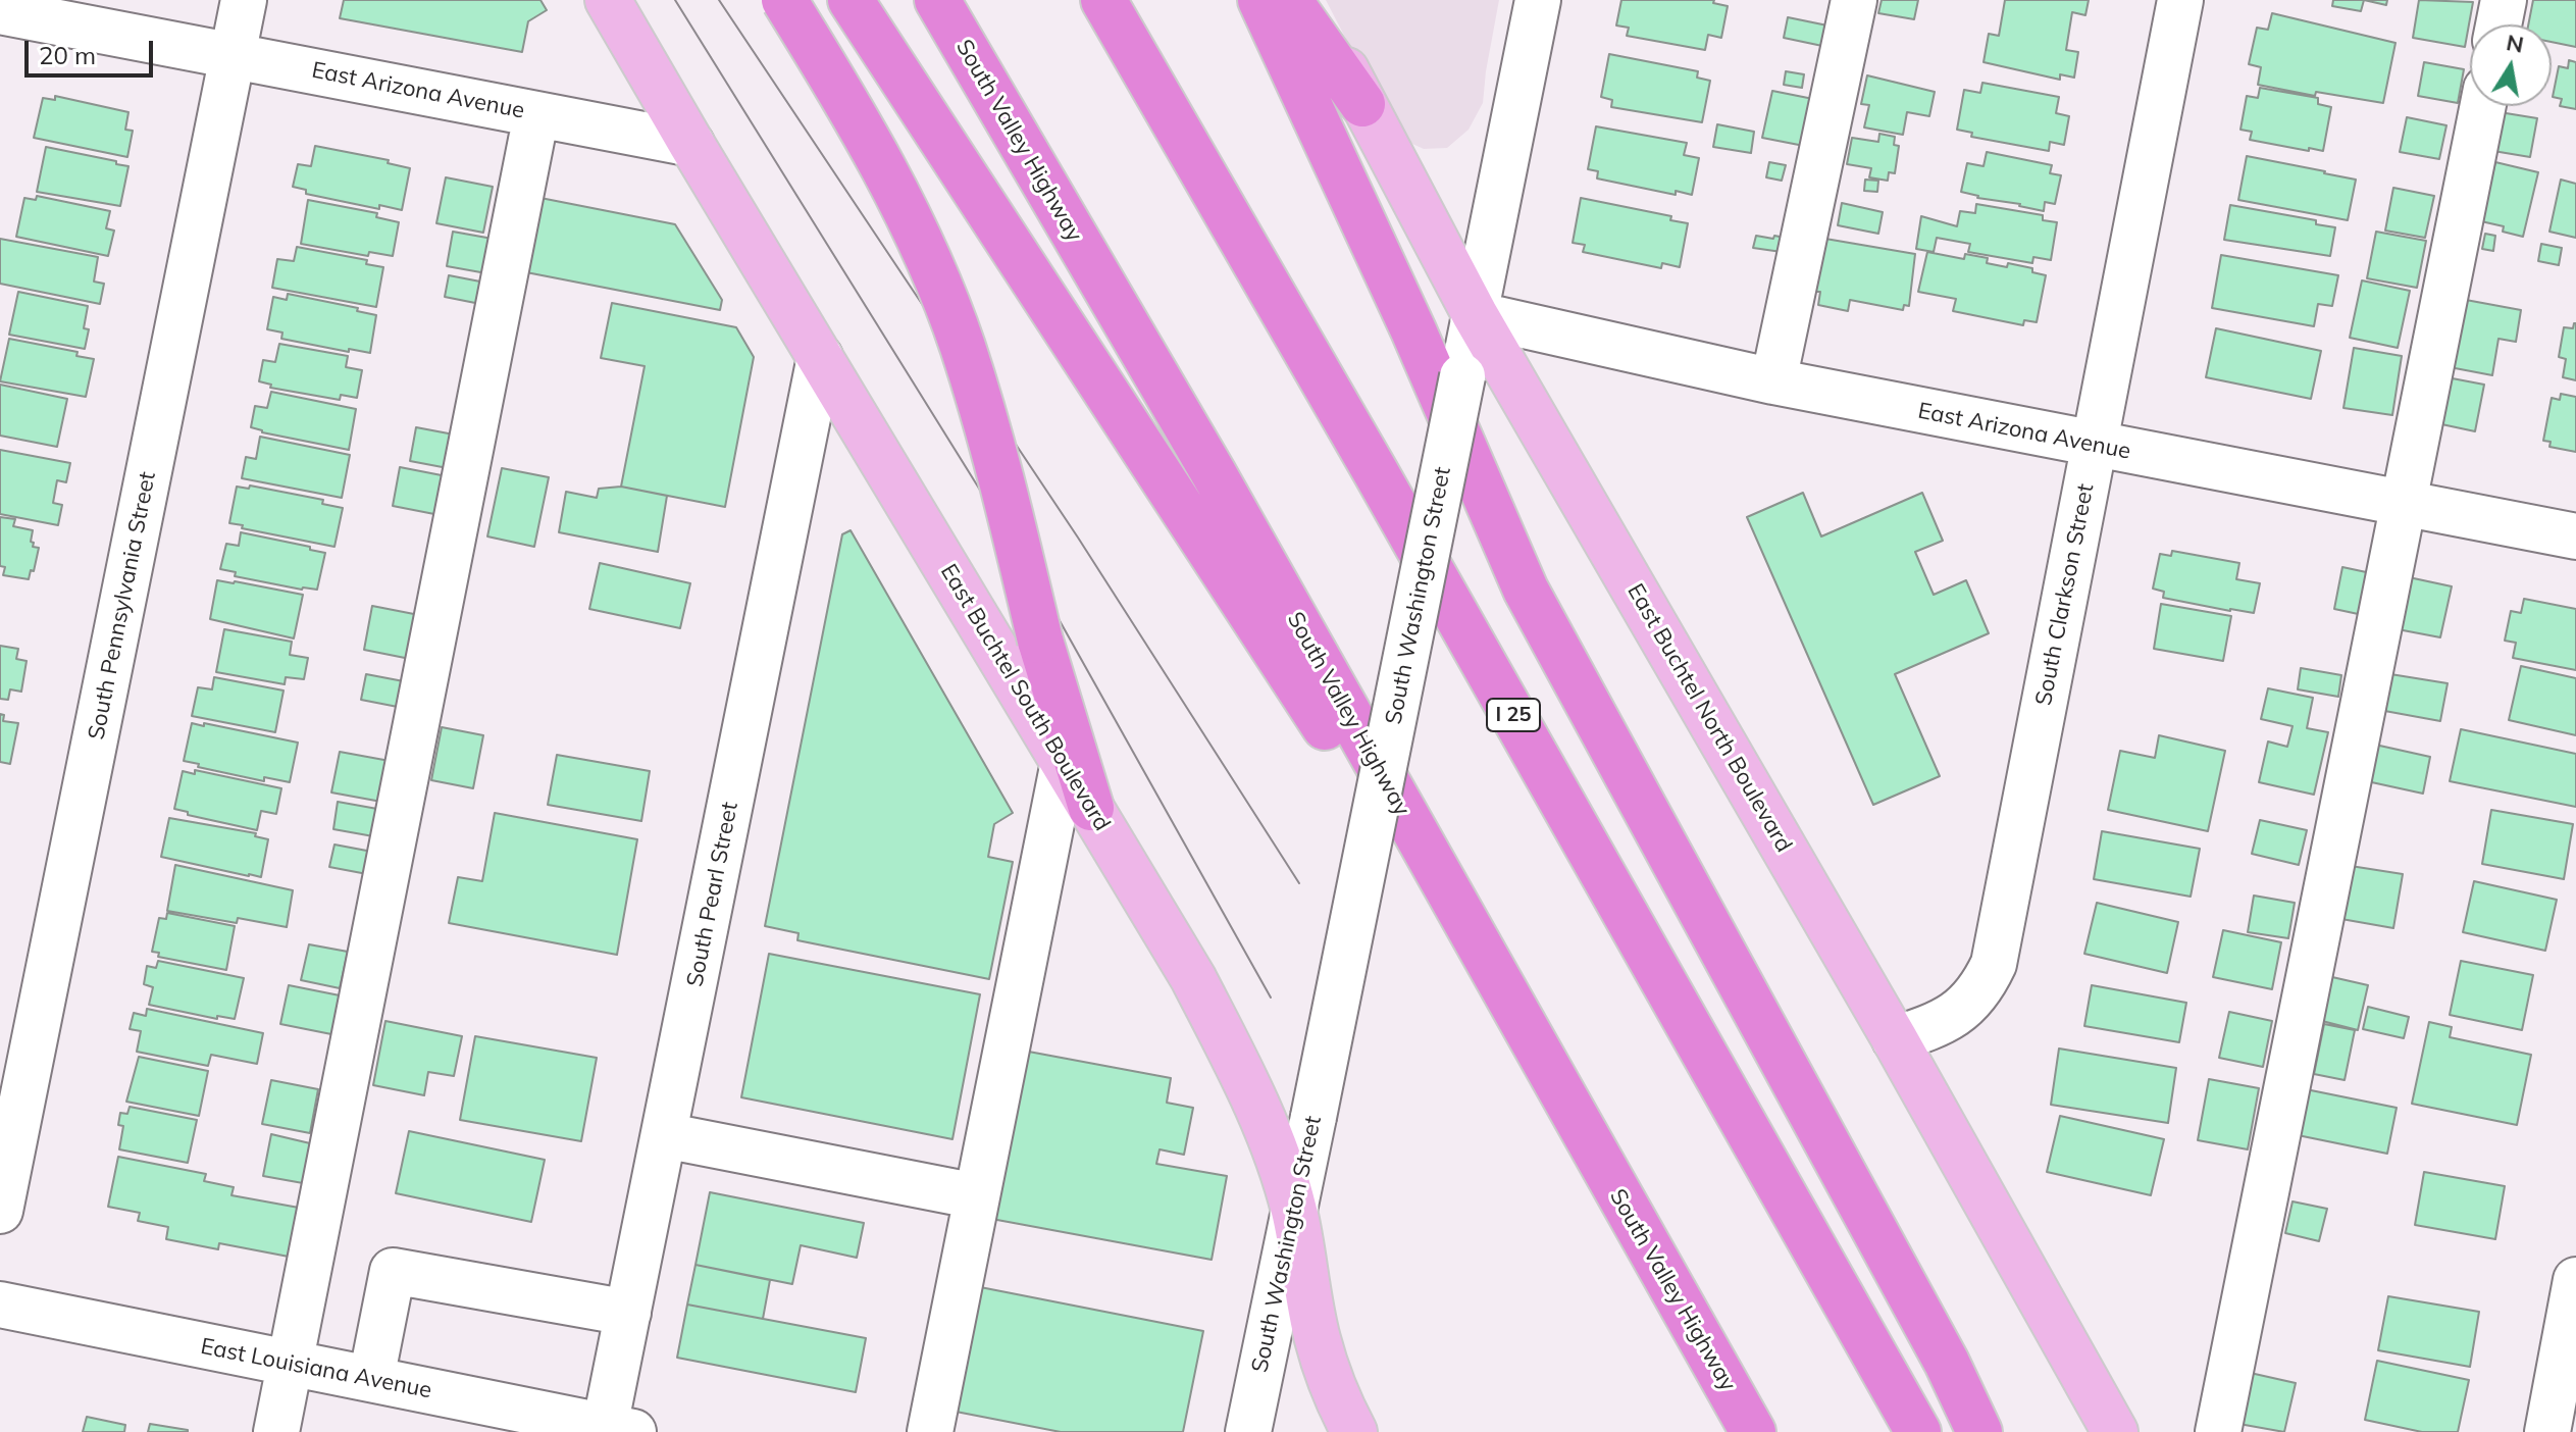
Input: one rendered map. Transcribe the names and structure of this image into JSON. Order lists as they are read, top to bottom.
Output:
{
  "streets": {
    "highway": ["South Valley Highway", "I 25"],
    "main road": ["East Buchtel South Boulevard", "East Buchtel North Boulevard"],
    "street": [
      "East Arizona Avenue",
      "South Clarkson Street",
      "South Washington Street",
      "South Pennsylvania Street",
      "South Pearl Street",
      "East Louisiana Avenue"
    ]
  },
  "crossings": [
    ["East Arizona Avenue", "South Clarkson Street"],
    ["East Arizona Avenue", "South Washington Street"],
    ["East Arizona Avenue", "South Pennsylvania Street"],
    ["East Arizona Avenue", "East Buchtel South Boulevard"],
    ["East Arizona Avenue", "East Buchtel North Boulevard"],
    ["South Clarkson Street", "East Buchtel North Boulevard"],
    ["South Washington Street", "East Buchtel South Boulevard"],
    ["South Washington Street", "East Buchtel North Boulevard"],
    ["East Buchtel South Boulevard", "South Pearl Street"],
    ["South Pearl Street", "East Louisiana Avenue"]
  ],
  "scale_bar": "20 m",
  "north": "top"
}
